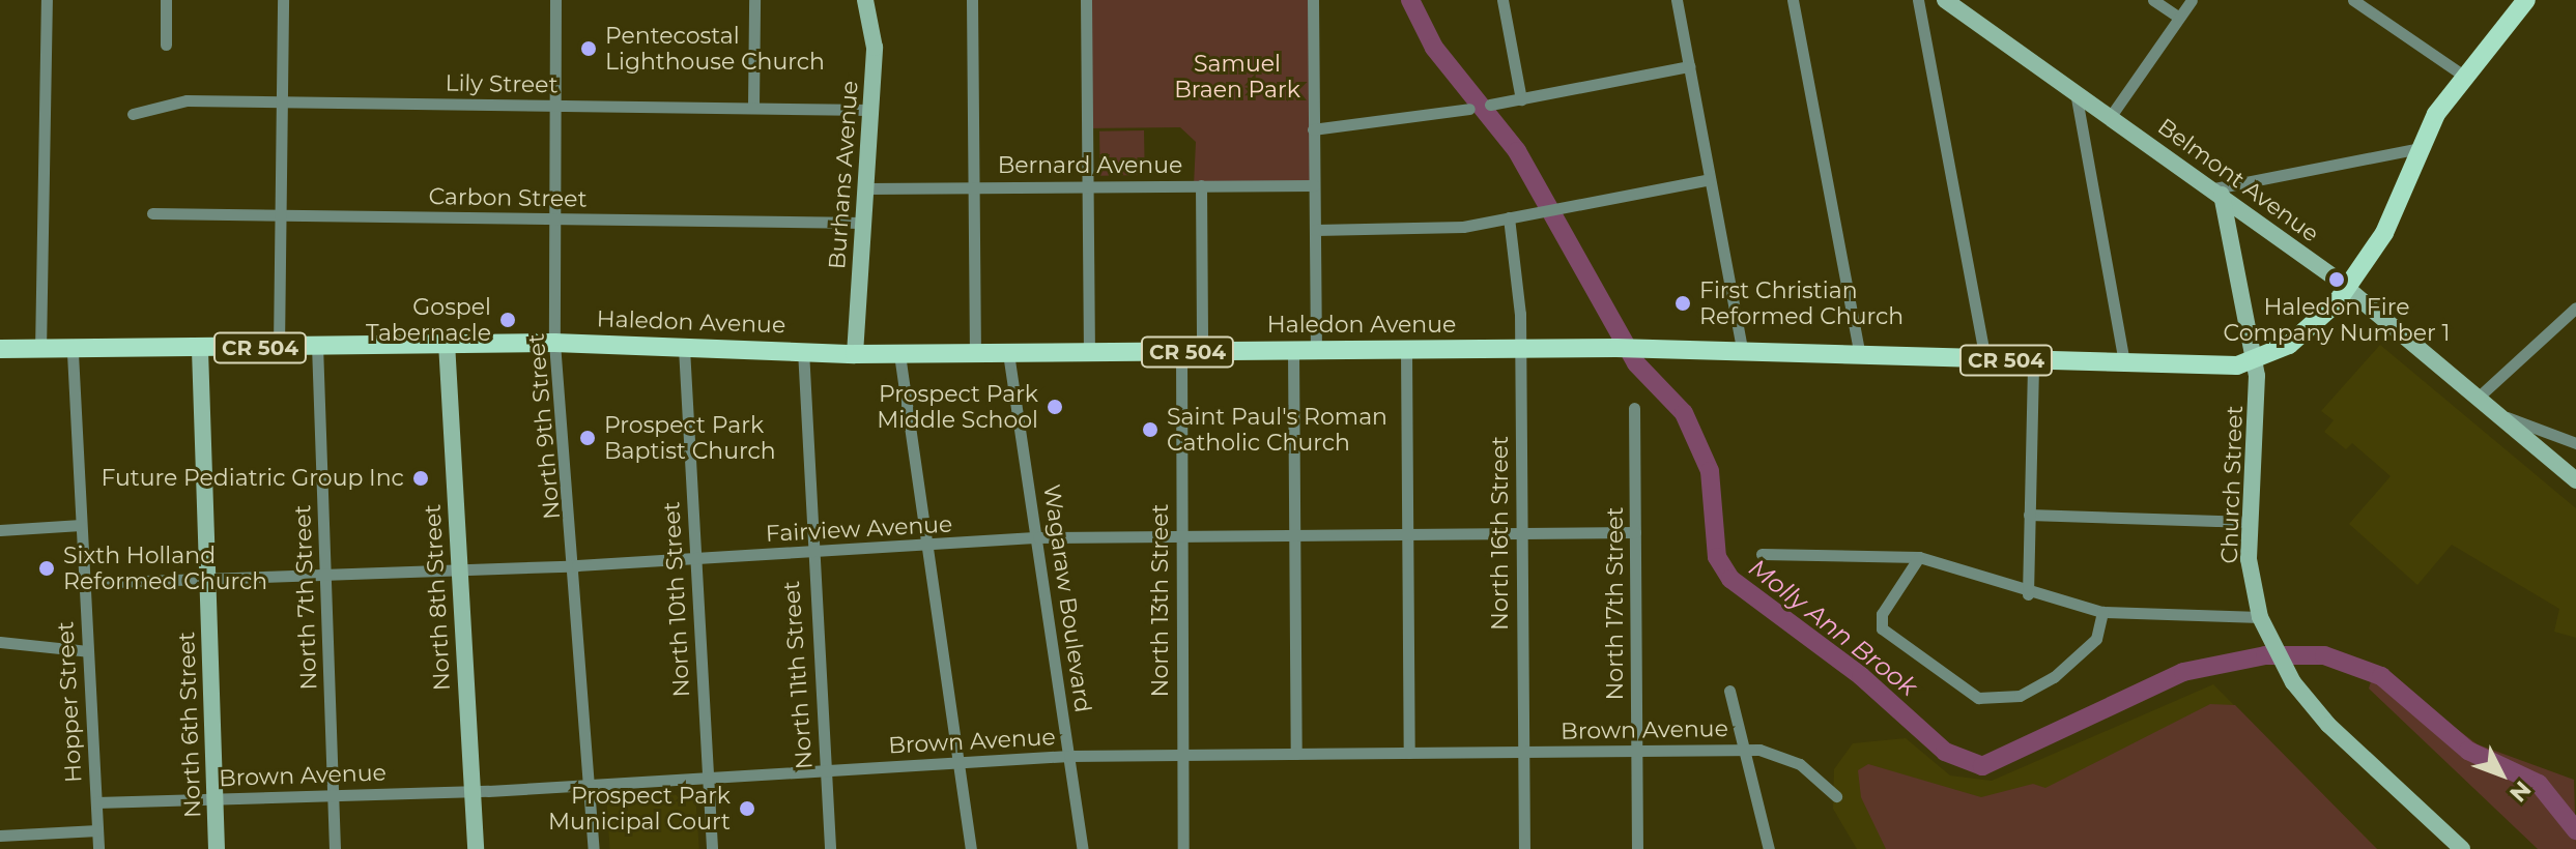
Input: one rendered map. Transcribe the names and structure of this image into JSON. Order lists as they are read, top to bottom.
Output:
{
  "streets": {
    "main road": ["Haledon Avenue", "CR 504"],
    "street": [
      "Lily Street",
      "Bernard Avenue",
      "Burhans Avenue",
      "Belmont Avenue",
      "Carbon Street",
      "North 9th Street",
      "Church Street",
      "Fairview Avenue",
      "North 16th Street",
      "North 7th Street",
      "North 8th Street",
      "Wagaraw Boulevard",
      "North 10th Street",
      "North 13th Street",
      "North 17th Street",
      "North 11th Street",
      "Hopper Street",
      "North 6th Street",
      "Brown Avenue"
    ]
  },
  "crossings": [
    ["Lily Street", "Burhans Avenue"],
    ["Lily Street", "North 9th Street"],
    ["Bernard Avenue", "Burhans Avenue"],
    ["Burhans Avenue", "Carbon Street"],
    ["Burhans Avenue", "Haledon Avenue"],
    ["Belmont Avenue", "Church Street"],
    ["Carbon Street", "North 9th Street"],
    ["Haledon Avenue", "North 9th Street"],
    ["Haledon Avenue", "Church Street"],
    ["Haledon Avenue", "North 16th Street"],
    ["Haledon Avenue", "North 7th Street"],
    ["Haledon Avenue", "North 8th Street"],
    ["Haledon Avenue", "Wagaraw Boulevard"],
    ["Haledon Avenue", "North 10th Street"],
    ["Haledon Avenue", "North 13th Street"],
    ["Haledon Avenue", "North 11th Street"],
    ["Haledon Avenue", "Hopper Street"],
    ["Haledon Avenue", "North 6th Street"],
    ["North 9th Street", "Fairview Avenue"],
    ["North 9th Street", "Brown Avenue"],
    ["Fairview Avenue", "North 16th Street"],
    ["Fairview Avenue", "North 7th Street"],
    ["Fairview Avenue", "North 8th Street"],
    ["Fairview Avenue", "Wagaraw Boulevard"],
    ["Fairview Avenue", "North 10th Street"],
    ["Fairview Avenue", "North 13th Street"],
    ["Fairview Avenue", "North 17th Street"],
    ["Fairview Avenue", "North 11th Street"],
    ["Fairview Avenue", "Hopper Street"],
    ["Fairview Avenue", "North 6th Street"],
    ["North 16th Street", "Brown Avenue"],
    ["North 7th Street", "Brown Avenue"],
    ["North 8th Street", "Brown Avenue"],
    ["Wagaraw Boulevard", "Brown Avenue"],
    ["North 10th Street", "Brown Avenue"],
    ["North 13th Street", "Brown Avenue"],
    ["North 17th Street", "Brown Avenue"],
    ["North 11th Street", "Brown Avenue"],
    ["Hopper Street", "Brown Avenue"],
    ["North 6th Street", "Brown Avenue"]
  ],
  "water": ["Molly Ann Brook"],
  "parks": ["Samuel Braen Park"],
  "places": [
    "Pentecostal Lighthouse Church",
    "Haledon Fire Company Number 1",
    "First Christian Reformed Church",
    "Gospel Tabernacle",
    "Prospect Park Middle School",
    "Saint Paul's Roman Catholic Church",
    "Prospect Park Baptist Church",
    "Future Pediatric Group Inc",
    "Sixth Holland Reformed Church",
    "Prospect Park Municipal Court"
  ],
  "north": "bottom right"
}
